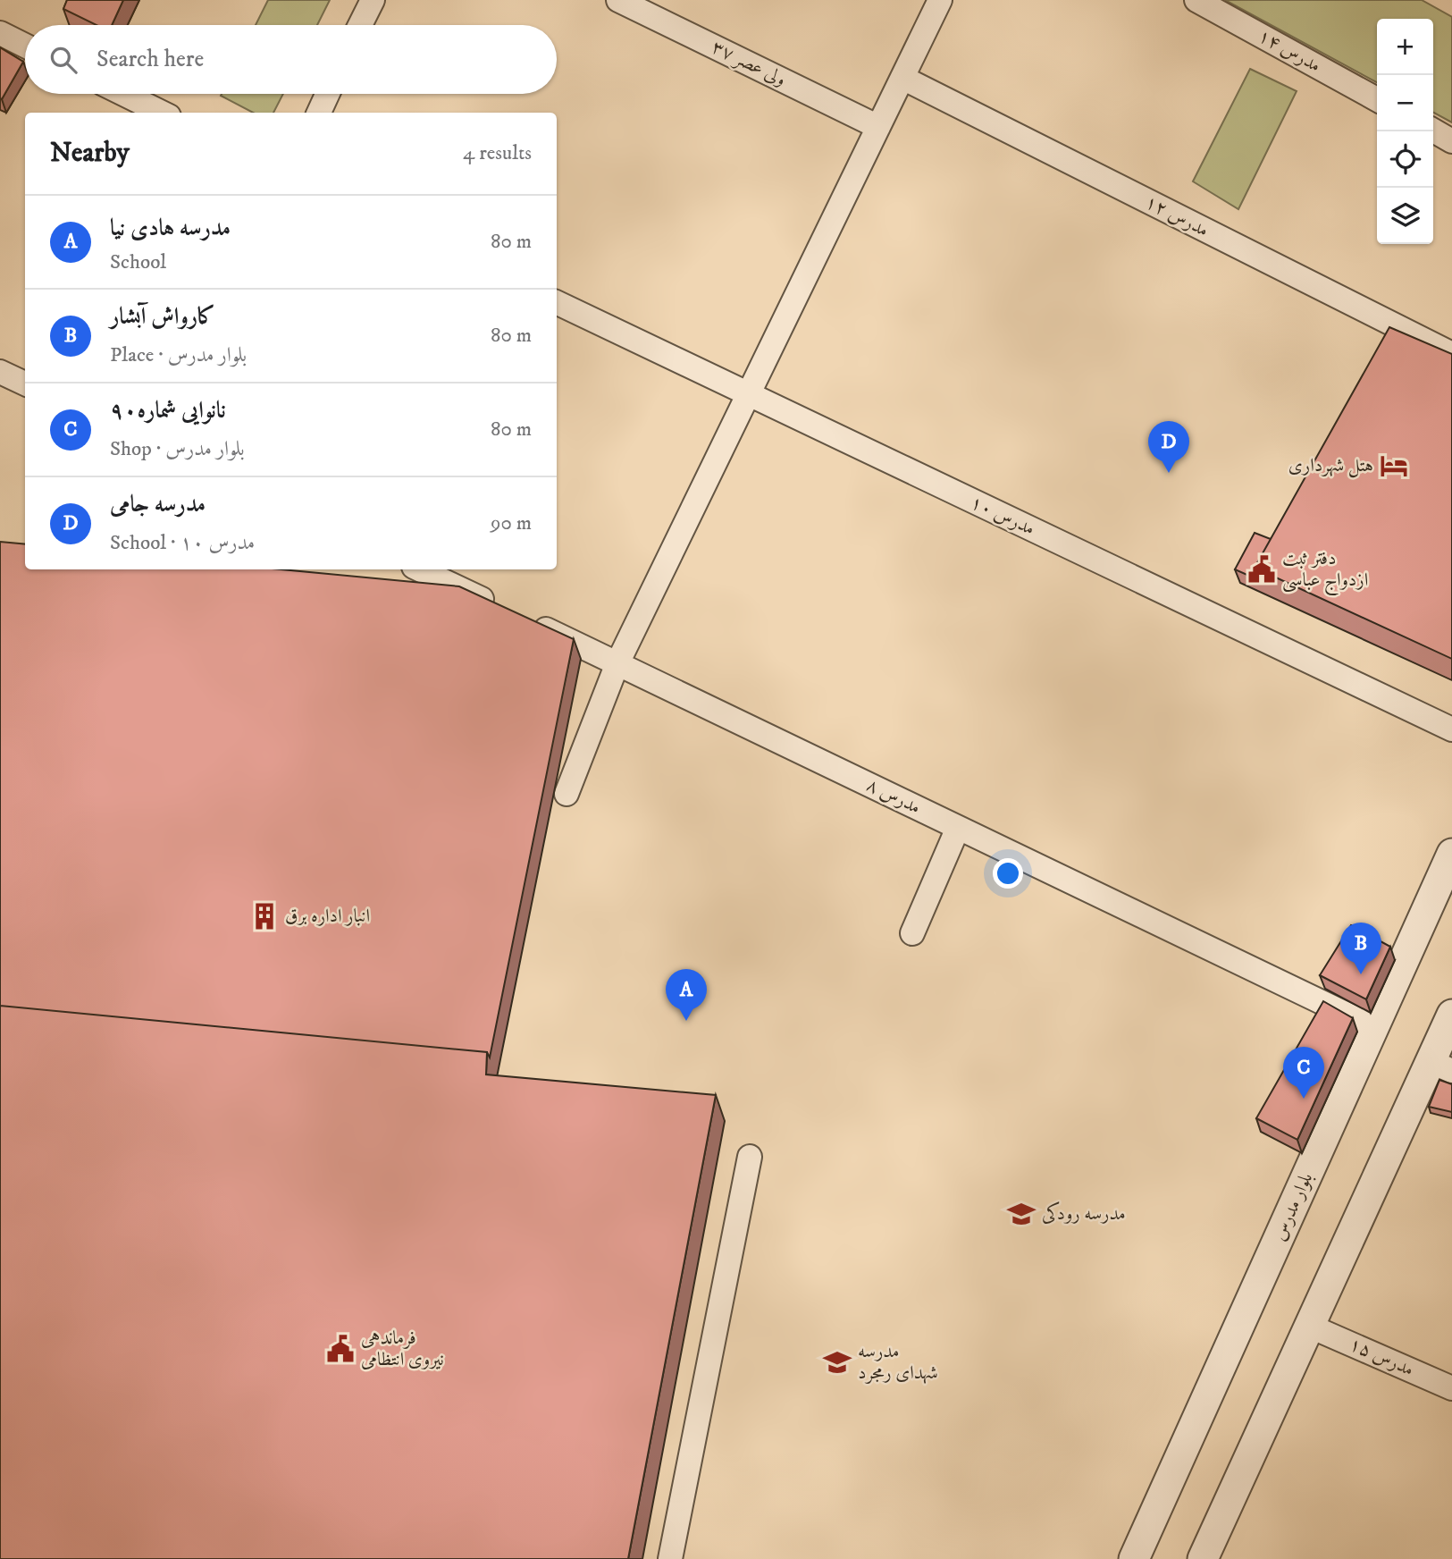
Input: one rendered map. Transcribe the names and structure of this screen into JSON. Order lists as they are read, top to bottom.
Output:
{
  "streets": {
    "street": [
      "مدرس ۱۴",
      "ولی عصر ۳۷",
      "مدرس ۱۲",
      "مدرس ۱۰",
      "مدرس ۸",
      "بلوار مدرس",
      "مدرس ۱۵"
    ]
  },
  "crossings": [
    ["مدرس ۸", "بلوار مدرس"]
  ],
  "places": {
    "hotel": ["هتل شهرداری"],
    "public building": ["دفتر ثبت ازدواج عباسی", "فرماندهی نیروی انتظامی"],
    "building": ["انبار اداره برق"],
    "school or university": ["مدرسه رودکی", "مدرسه شهدای رمجرد"]
  },
  "page": {
    "map_buttons": ["+", "−"],
    "search": "Search here",
    "heading": ["Nearby", "4 results"],
    "list": [
      {
        "mark": "A",
        "name": "مدرسه هادی نیا",
        "note": "School",
        "value": "80 m"
      },
      {
        "mark": "B",
        "name": "کارواش آبشار",
        "note": "Place · بلوار مدرس",
        "value": "80 m"
      },
      {
        "mark": "C",
        "name": "نانوایی شماره۹۰",
        "note": "Shop · بلوار مدرس",
        "value": "80 m"
      },
      {
        "mark": "D",
        "name": "مدرسه جامی",
        "note": "School · مدرس ۱۰",
        "value": "90 m"
      }
    ],
    "pins": [
      "D",
      "B",
      "A",
      "C"
    ]
  }
}
